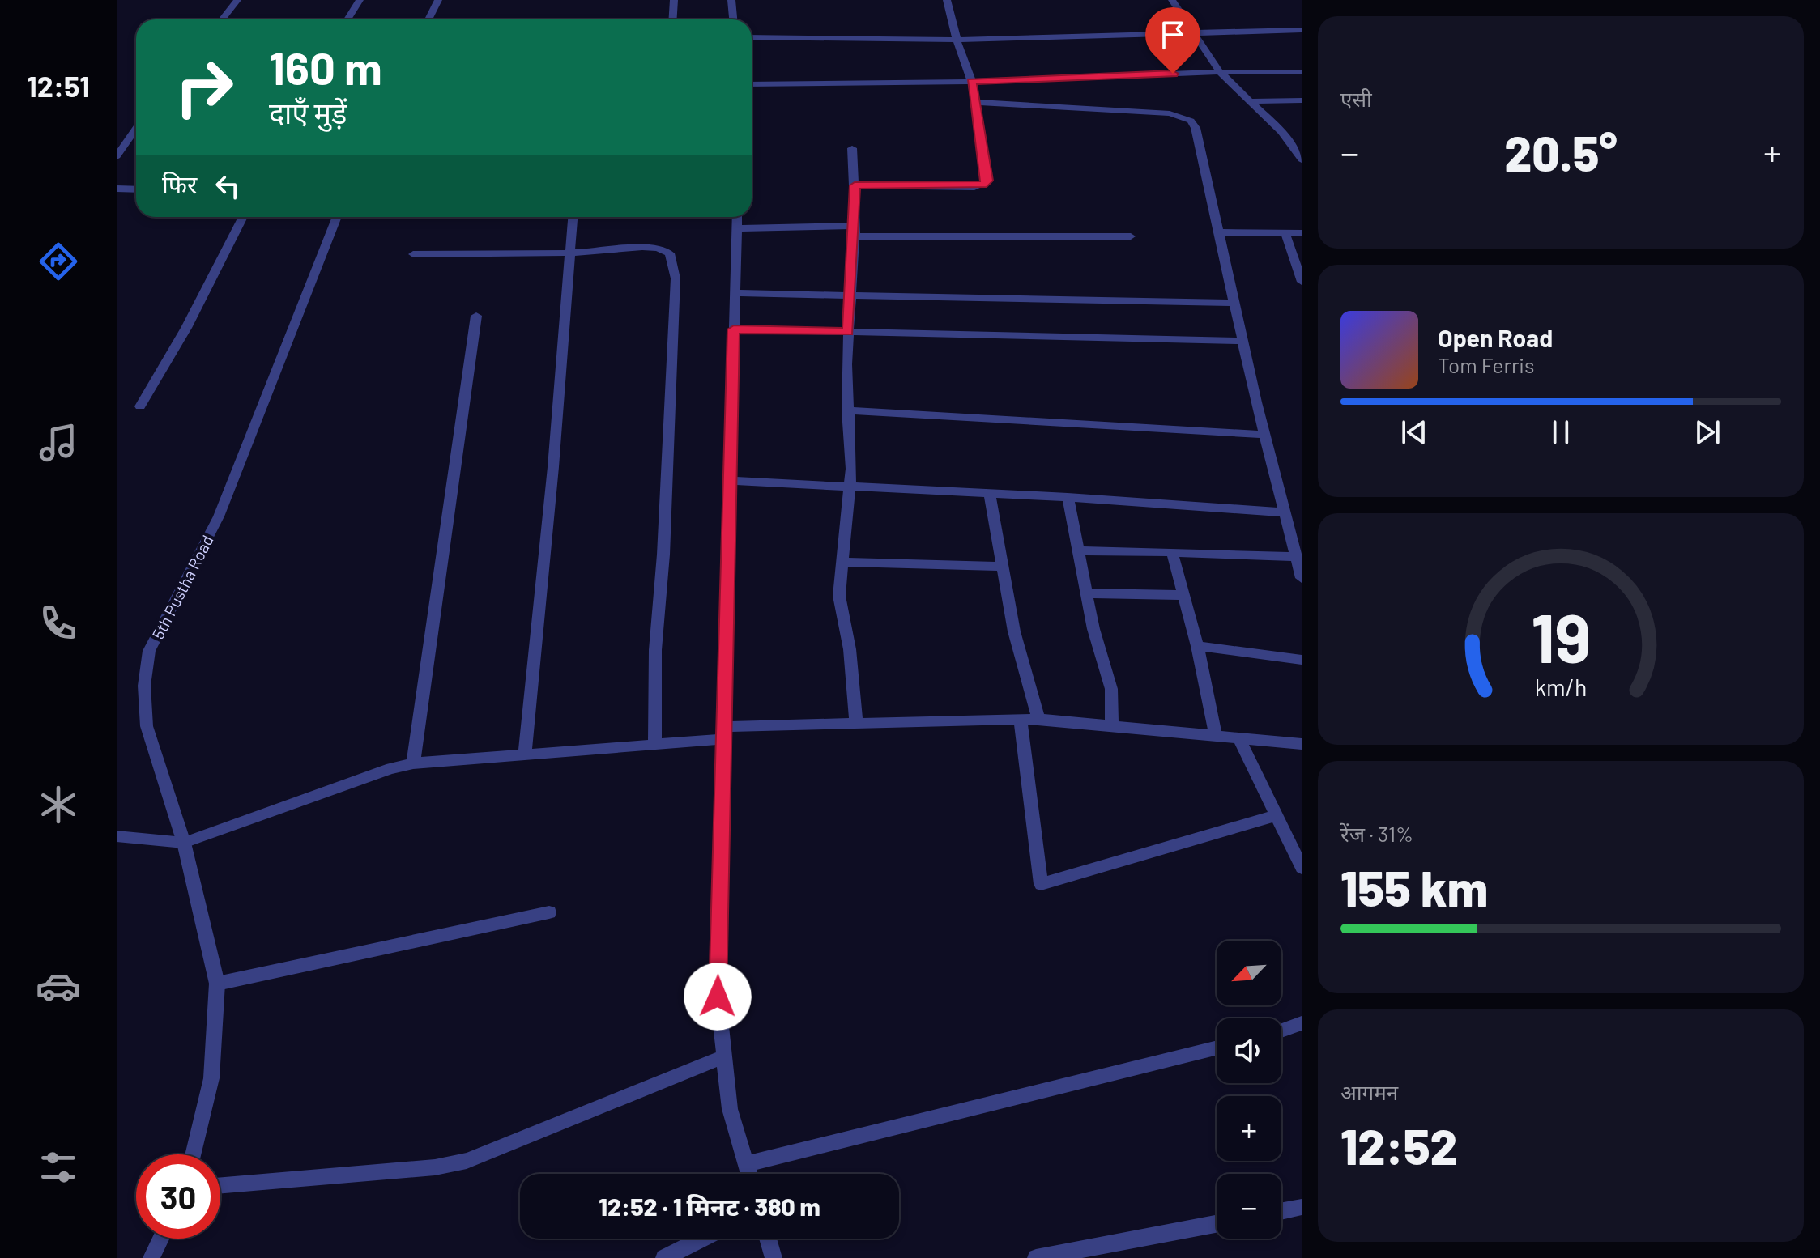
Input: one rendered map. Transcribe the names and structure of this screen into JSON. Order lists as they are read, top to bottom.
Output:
{
  "streets": {
    "street": ["5th Pustha Road"]
  },
  "north": "bottom left",
  "page": {
    "tabs": "12:51",
    "tile": [
      "एसी",
      ["रेंज · 31%", "155 km"],
      ["आगमन", "12:52"]
    ],
    "turn": ["160 m", "दाएँ मुड़ें"],
    "heat": ["−", "20.5°", "+"],
    "then": "फिर",
    "song": ["Open Road", "Tom Ferris"],
    "map_buttons": ["+", "−"],
    "limit": "30",
    "trip": "12:52 · 1 मिनट · 380 m",
    "gauge": ["19", "km/h"]
  }
}
